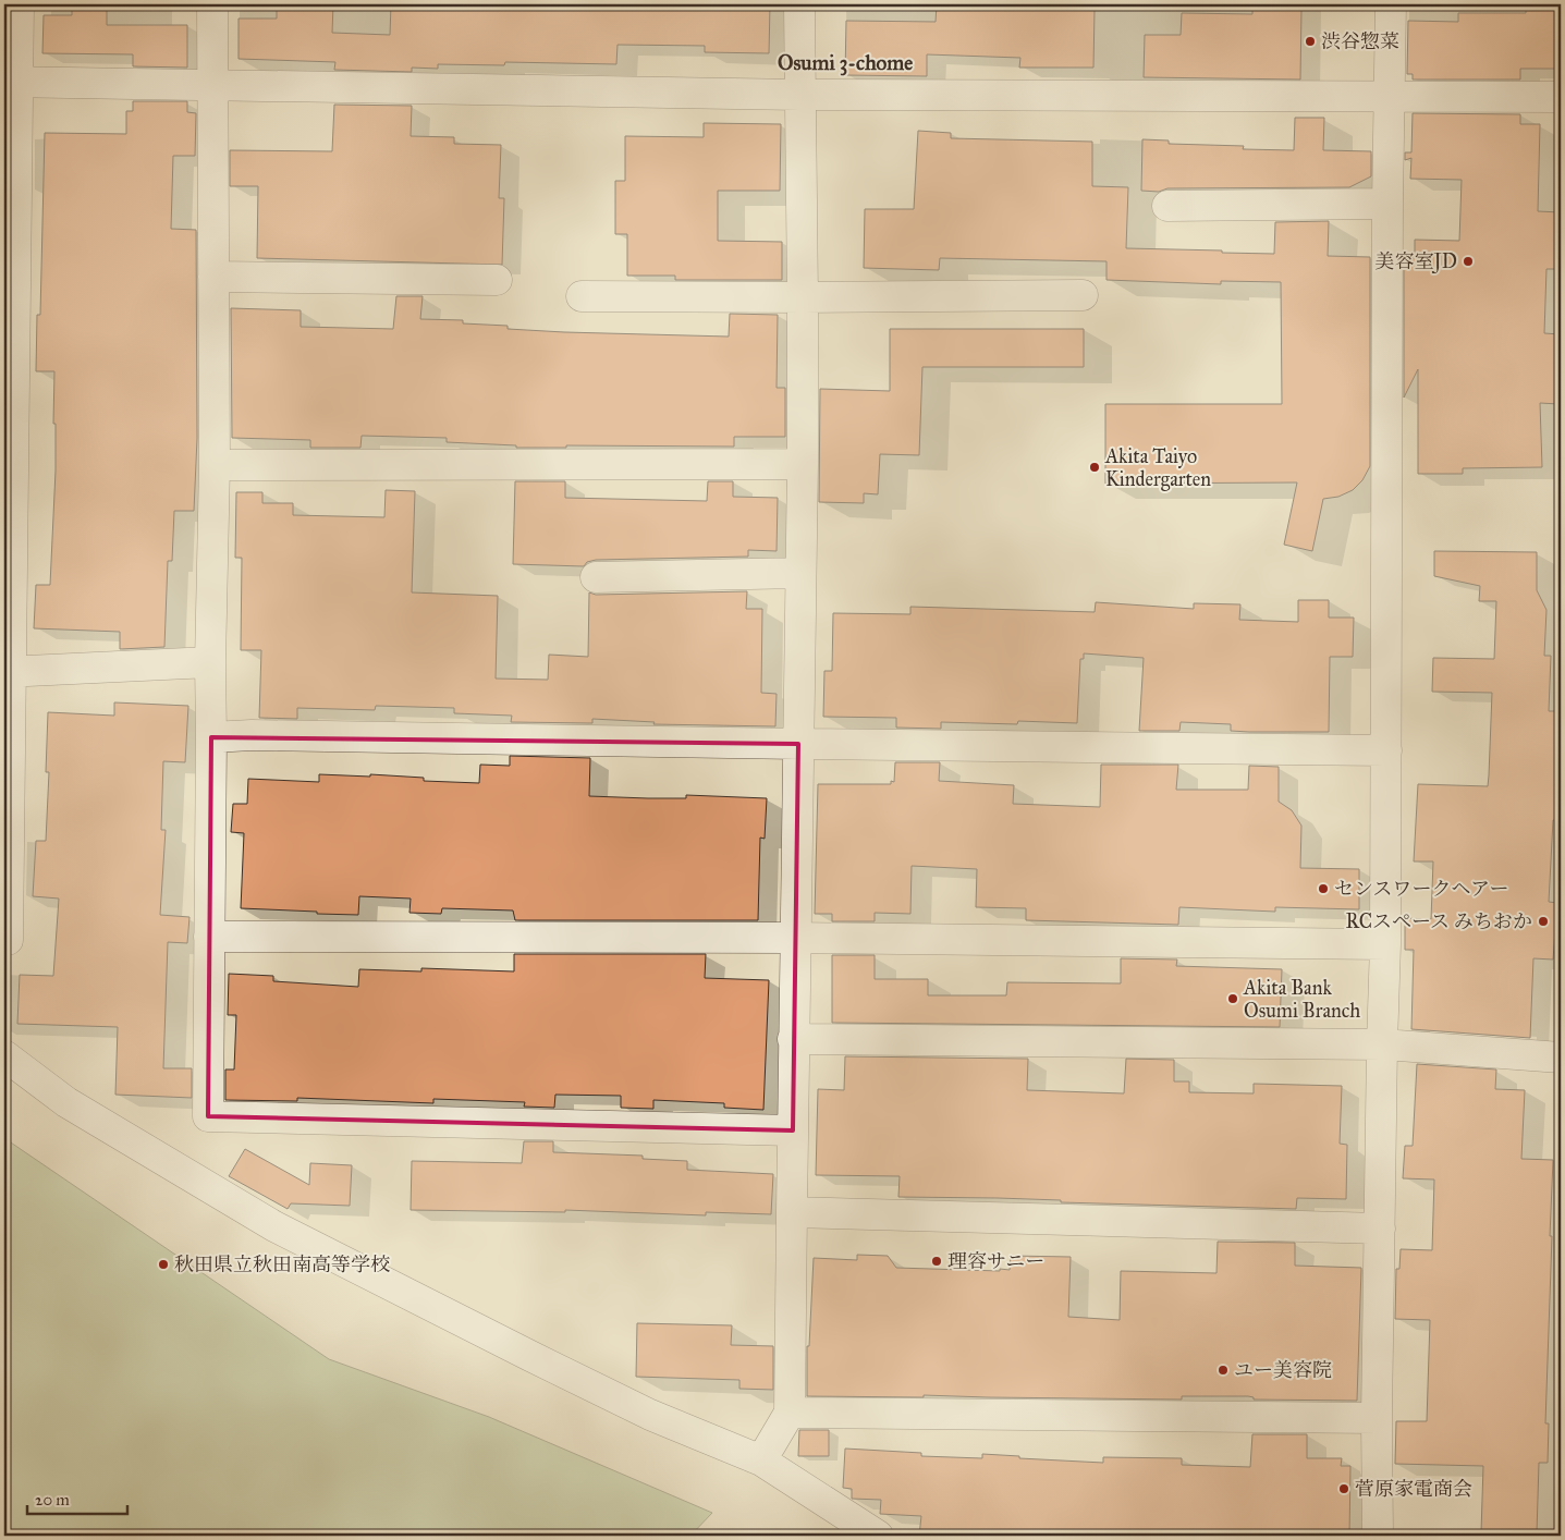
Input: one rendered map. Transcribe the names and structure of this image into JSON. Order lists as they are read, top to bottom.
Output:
{
  "districts": ["Osumi 3-chome"],
  "places": [
    "渋谷惣菜",
    "美容室JD",
    "Akita Taiyo Kindergarten",
    "センスワークヘアー",
    "RCスペース みちおか",
    "Akita Bank Osumi Branch",
    "理容サニー",
    "秋田県立秋田南高等学校",
    "ユー美容院",
    "菅原家電商会"
  ],
  "scale_bar": "20 m"
}
